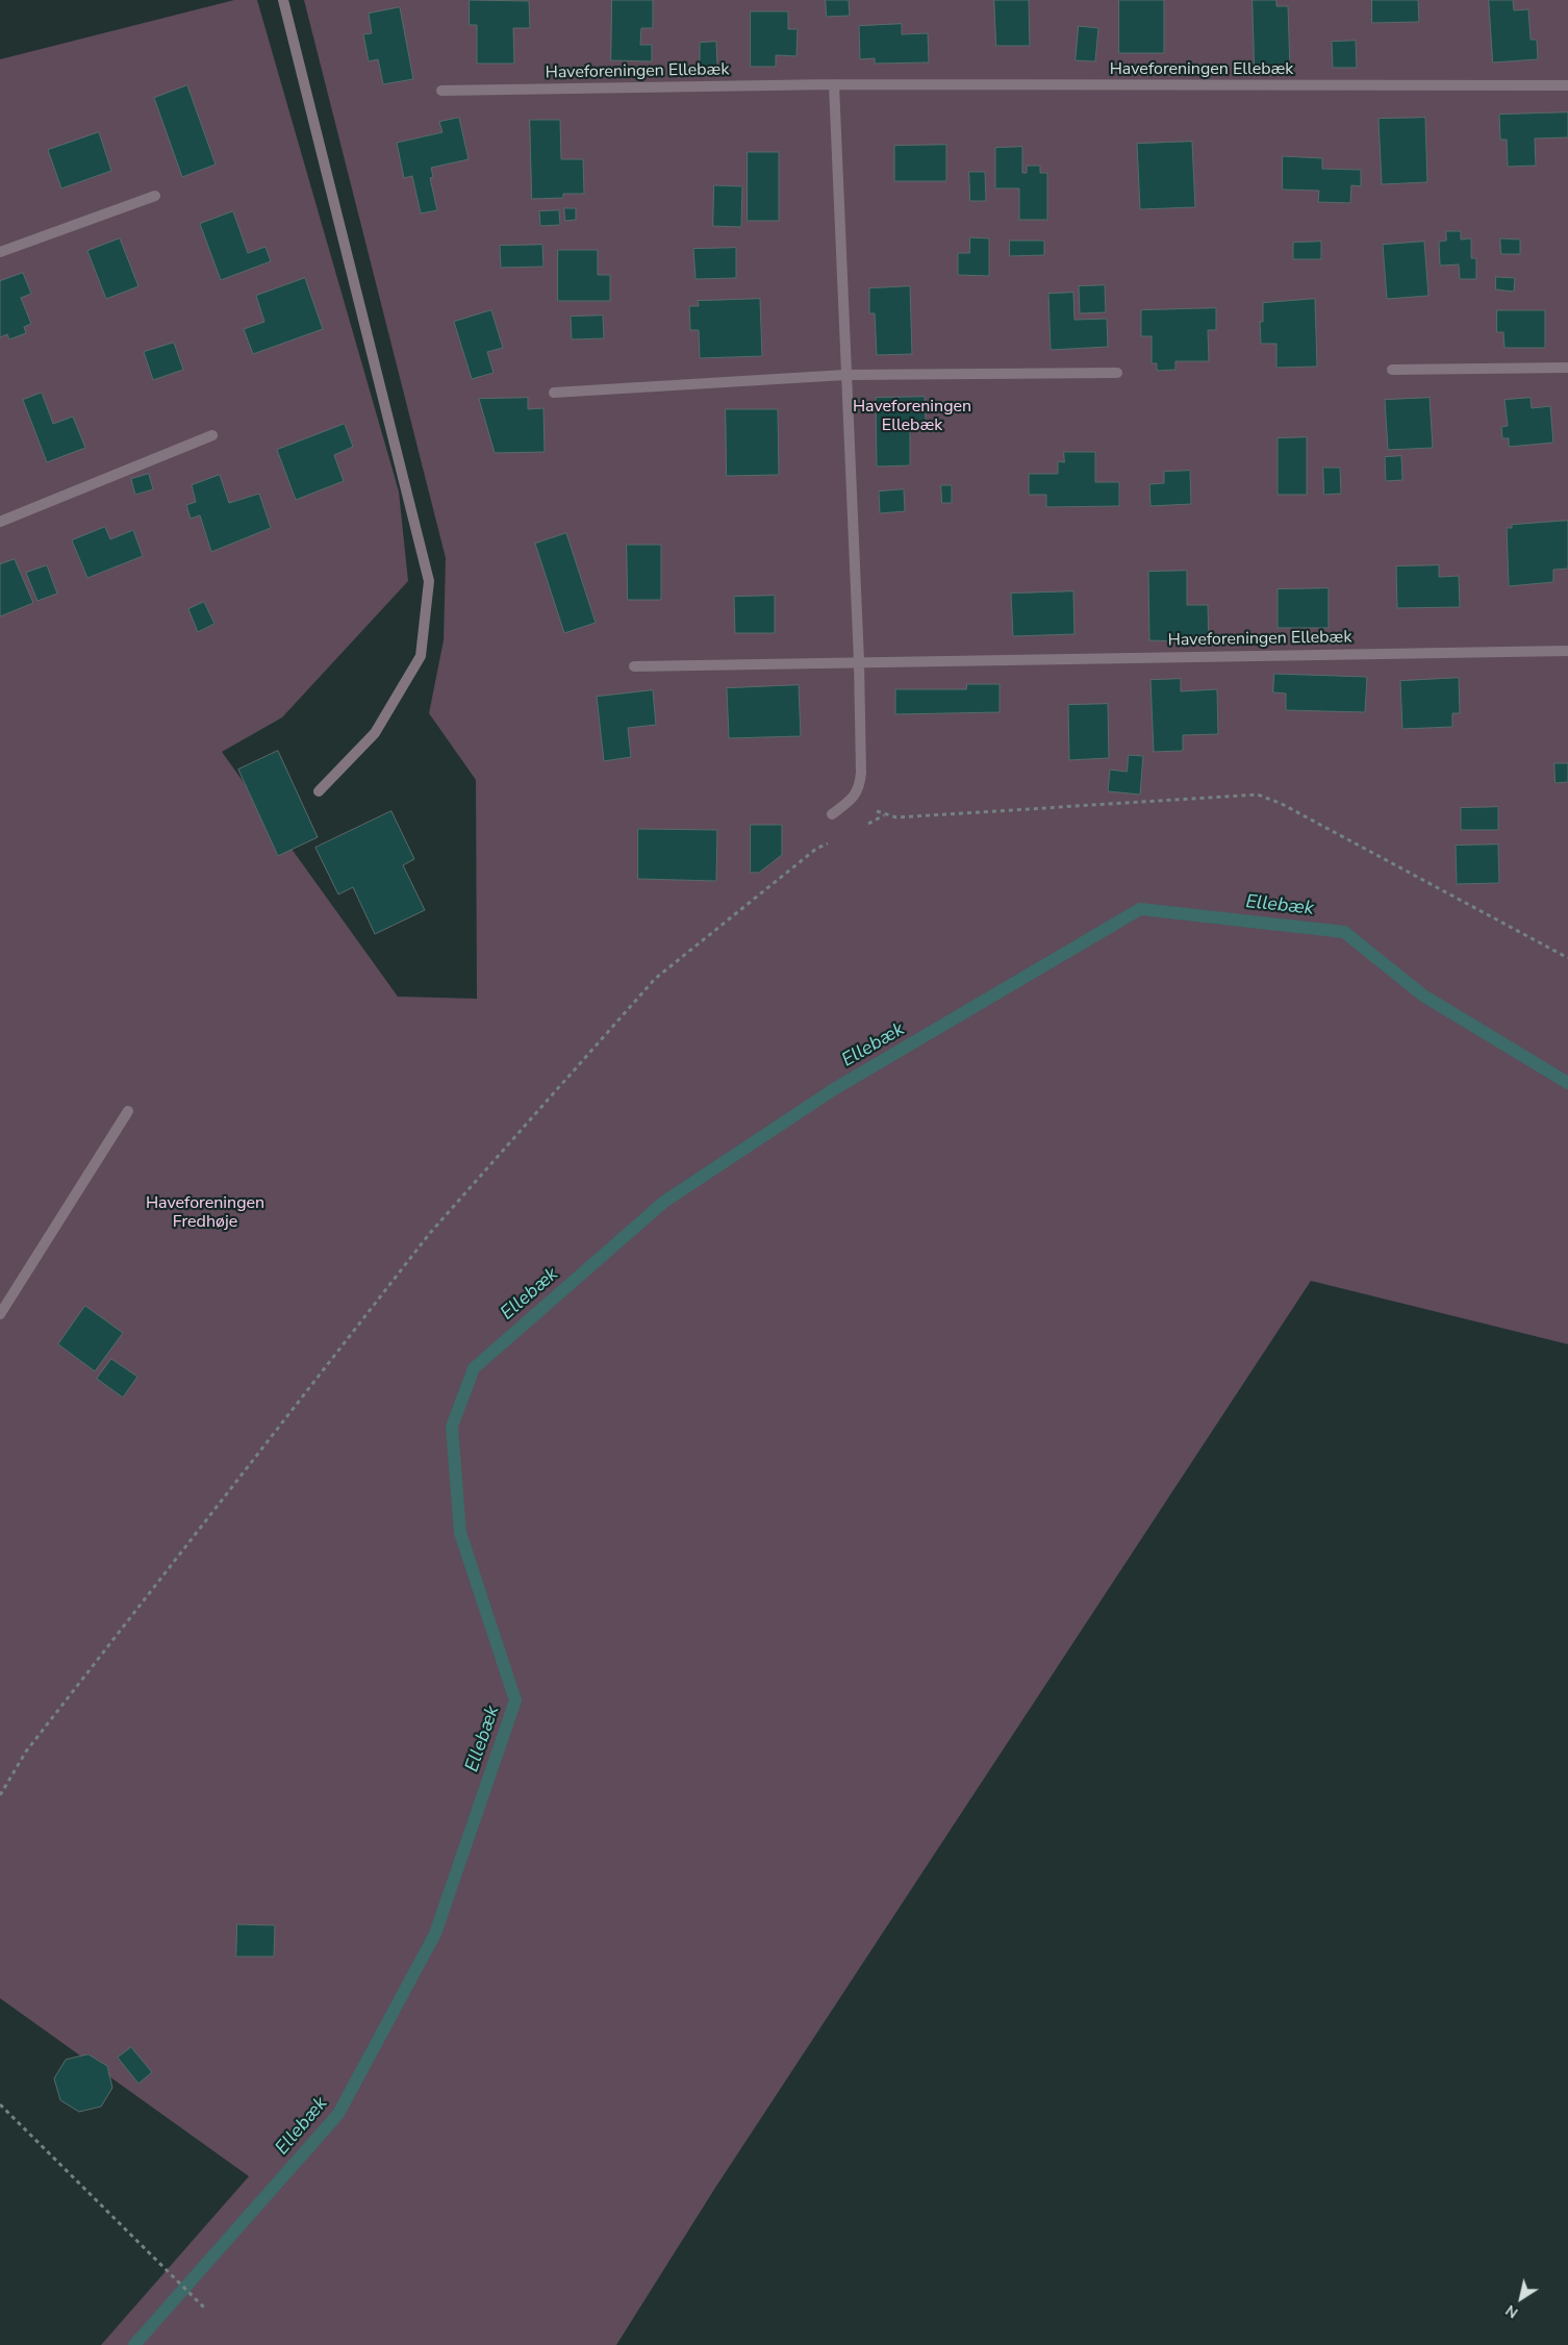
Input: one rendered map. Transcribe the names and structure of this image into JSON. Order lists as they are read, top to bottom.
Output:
{
  "streets": {
    "lane": ["Haveforeningen Ellebæk"]
  },
  "water": ["Ellebæk"],
  "parks": ["Haveforeningen Ellebæk", "Haveforeningen Fredhøje"],
  "north": "bottom left"
}
